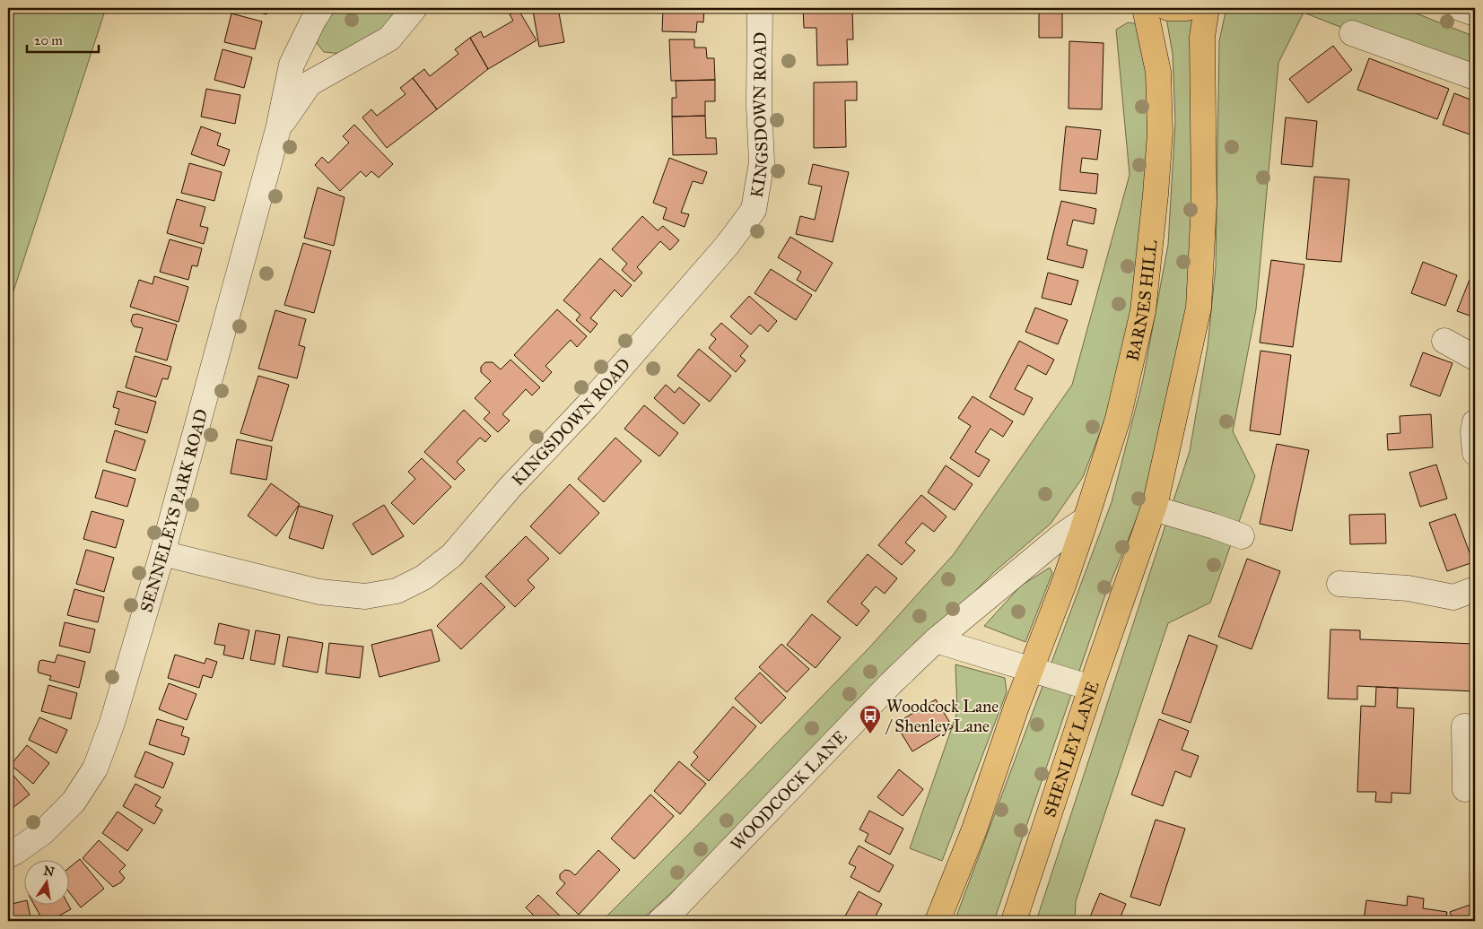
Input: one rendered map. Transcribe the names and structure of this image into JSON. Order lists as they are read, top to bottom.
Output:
{
  "streets": {
    "main road": ["BARNES HILL", "SHENLEY LANE"],
    "street": ["KINGSDOWN ROAD", "SENNELEYS PARK ROAD", "WOODCOCK LANE"]
  },
  "crossings": [
    ["KINGSDOWN ROAD", "SENNELEYS PARK ROAD"],
    ["BARNES HILL", "WOODCOCK LANE"]
  ],
  "places": {
    "bus stop": ["Woodcock Lane / Shenley Lane"]
  },
  "scale_bar": "20 m",
  "north": "top"
}
